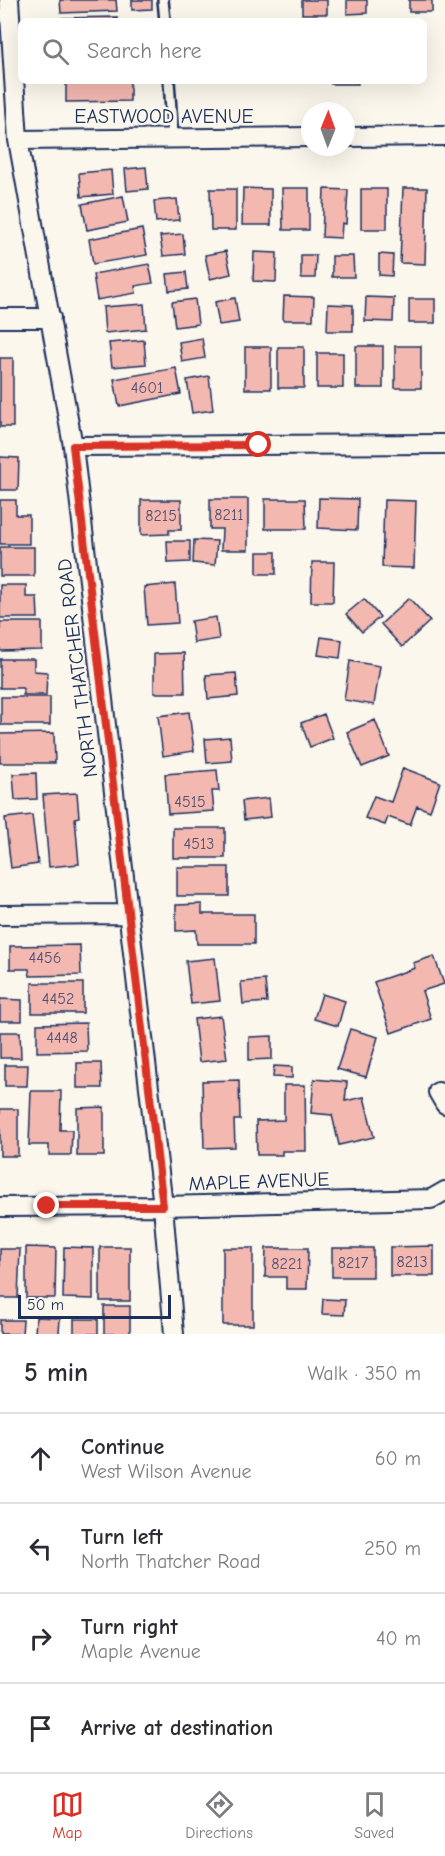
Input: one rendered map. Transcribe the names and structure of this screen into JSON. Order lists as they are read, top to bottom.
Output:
{
  "streets": {
    "street": ["EASTWOOD AVENUE", "NORTH THATCHER ROAD", "MAPLE AVENUE"]
  },
  "crossings": [
    ["EASTWOOD AVENUE", "NORTH THATCHER ROAD"],
    ["NORTH THATCHER ROAD", "MAPLE AVENUE"]
  ],
  "house_numbers": [
    "4601",
    "8211",
    "8215",
    "4515",
    "4513",
    "4456",
    "4452",
    "4448",
    "8213",
    "8217",
    "8221"
  ],
  "scale_bar": "50 m",
  "north": "top",
  "page": {
    "search": "Search here",
    "scale": "50 m",
    "heading": ["5 min", "Walk · 350 m"],
    "list": [
      ["Continue", "West Wilson Avenue", "60 m"],
      ["Turn left", "North Thatcher Road", "250 m"],
      ["Turn right", "Maple Avenue", "40 m"],
      "Arrive at destination"
    ],
    "nav": ["Map", "Directions", "Saved"]
  }
}
